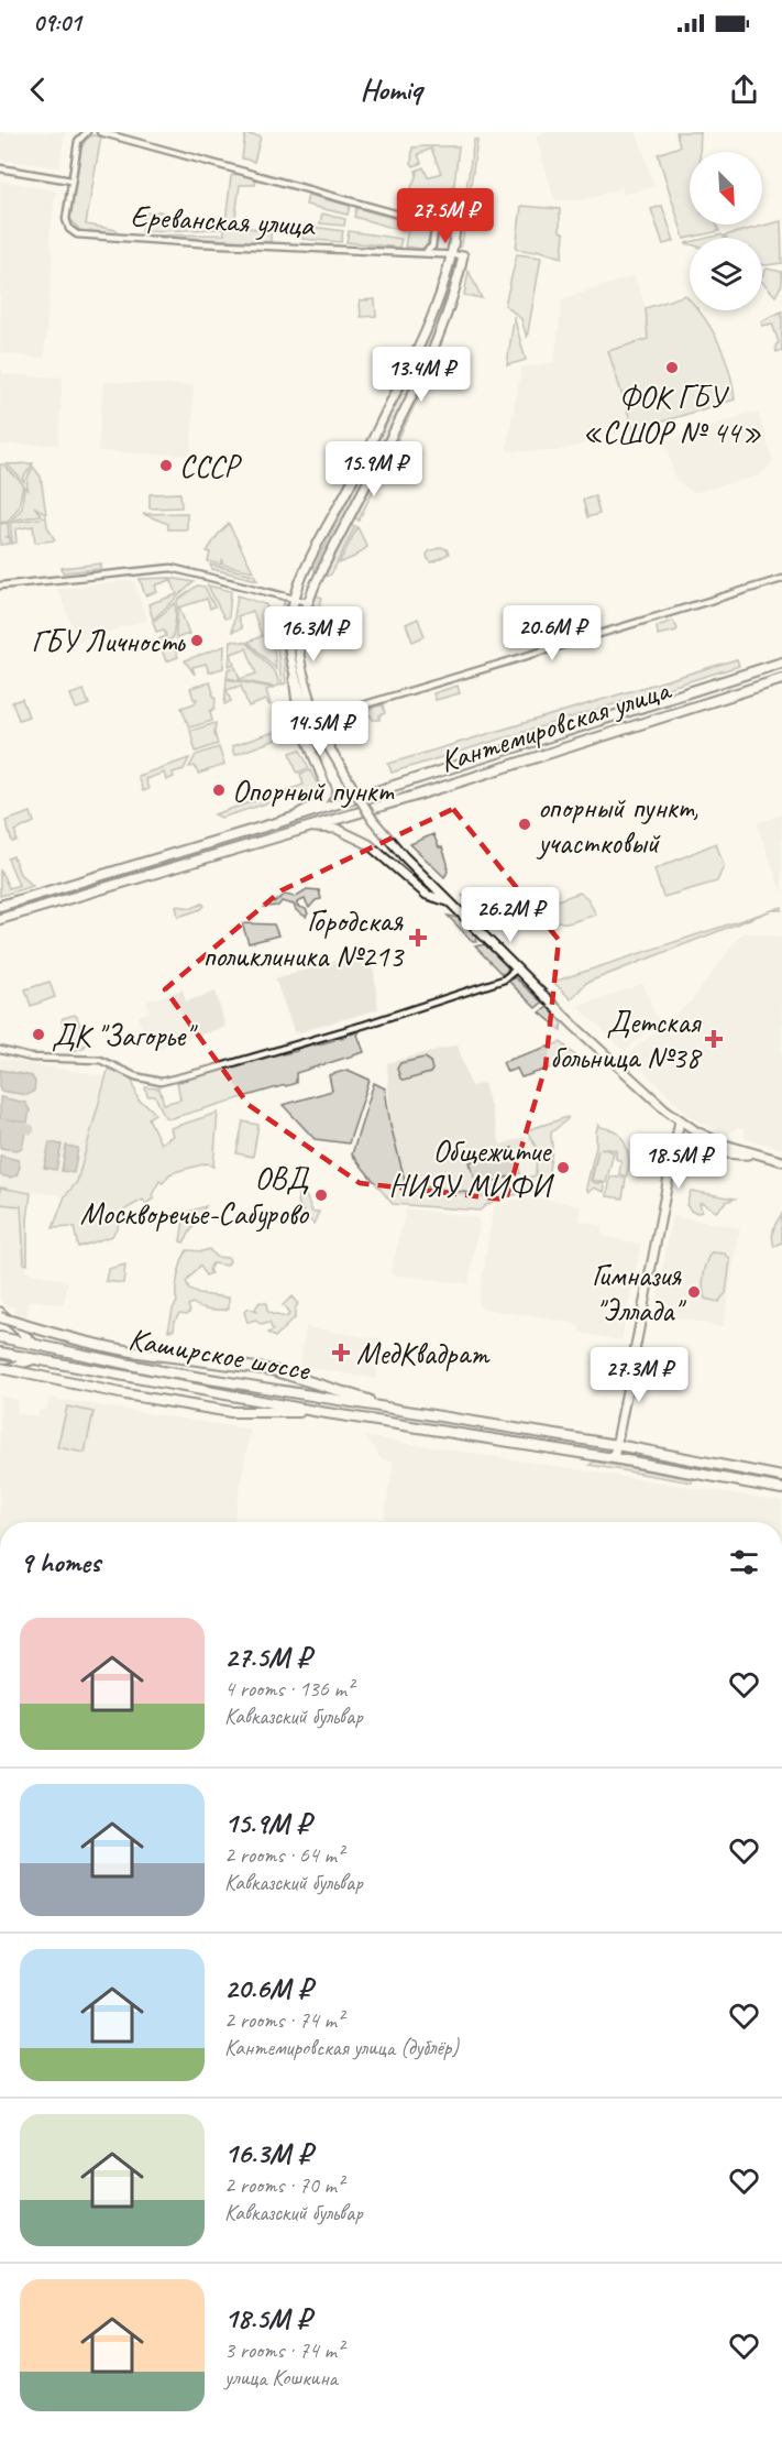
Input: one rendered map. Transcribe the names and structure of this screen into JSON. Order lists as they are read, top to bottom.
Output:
{
  "streets": {
    "main road": ["Кантемировская улица", "Каширское шоссе"],
    "street": ["Ереванская улица"]
  },
  "places": {
    "other": [
      "ФОК ГБУ «СШОР № 44»",
      "СССР",
      "ГБУ Личность",
      "Опорный пункт",
      "опорный пункт, участковый",
      "ДК \"Загорье\"",
      "Общежитие НИЯУ МИФИ",
      "ОВД Москворечье-Сабурово",
      "Гимназия \"Эллада\""
    ],
    "health": ["Городская поликлиника №213", "Детская больница №38", "МедКвадрат"]
  },
  "north": "bottom right",
  "page": {
    "status": "09:01",
    "header": "Homiq",
    "price": [
      "27.5M ₽",
      "13.4M ₽",
      "15.9M ₽",
      "20.6M ₽",
      "16.3M ₽",
      "14.5M ₽",
      "26.2M ₽",
      "18.5M ₽",
      "27.3M ₽"
    ],
    "heading": "9 homes",
    "list": [
      {
        "name": "27.5M ₽",
        "note": "4 rooms · 136 m² · Кавказский бульвар"
      },
      {
        "name": "15.9M ₽",
        "note": "2 rooms · 64 m² · Кавказский бульвар"
      },
      {
        "name": "20.6M ₽",
        "note": "2 rooms · 74 m² · Кантемировская улица (дублёр)"
      },
      {
        "name": "16.3M ₽",
        "note": "2 rooms · 70 m² · Кавказский бульвар"
      },
      {
        "name": "18.5M ₽",
        "note": "3 rooms · 74 m² · улица Кошкина"
      }
    ]
  }
}
